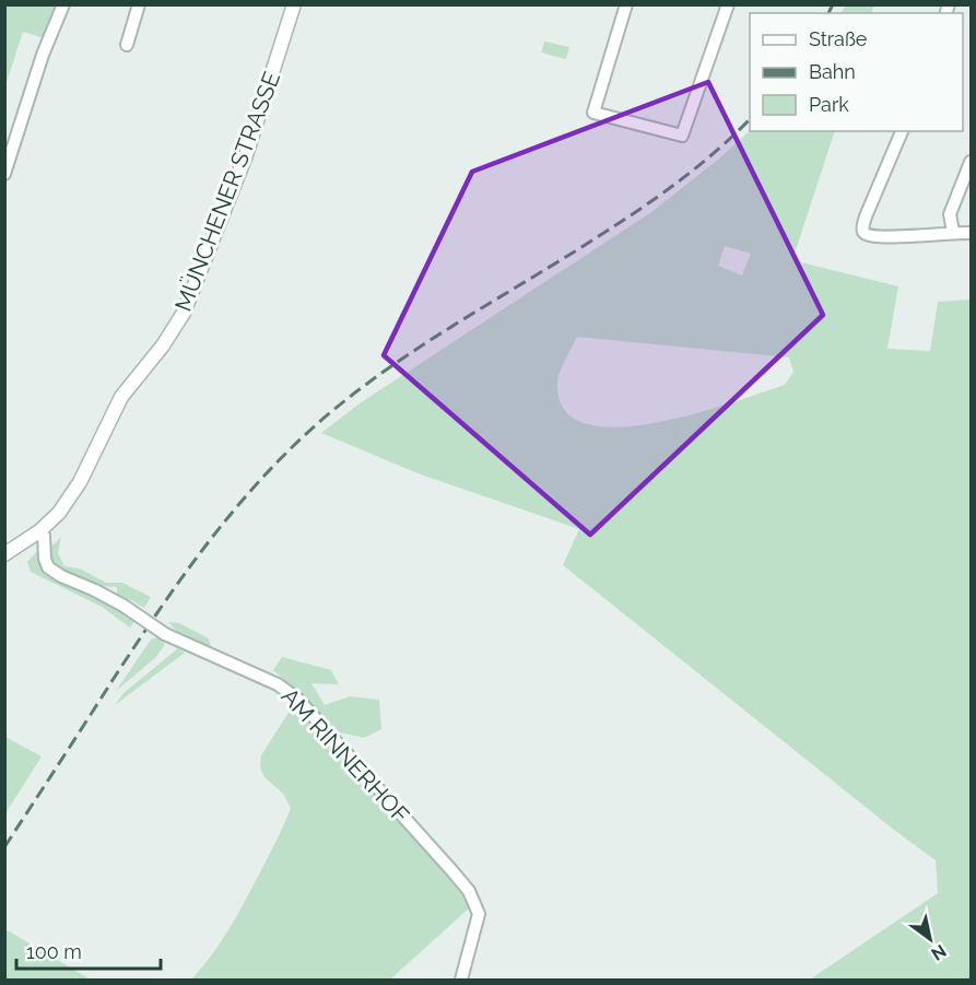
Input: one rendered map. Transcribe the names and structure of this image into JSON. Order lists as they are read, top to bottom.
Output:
{
  "streets": {
    "street": ["MÜNCHENER STRASSE", "AM RINNERHOF"]
  },
  "crossings": [
    ["MÜNCHENER STRASSE", "AM RINNERHOF"]
  ],
  "legend": ["Straße", "Bahn", "Park"],
  "scale_bar": "100 m",
  "north": "bottom right"
}
